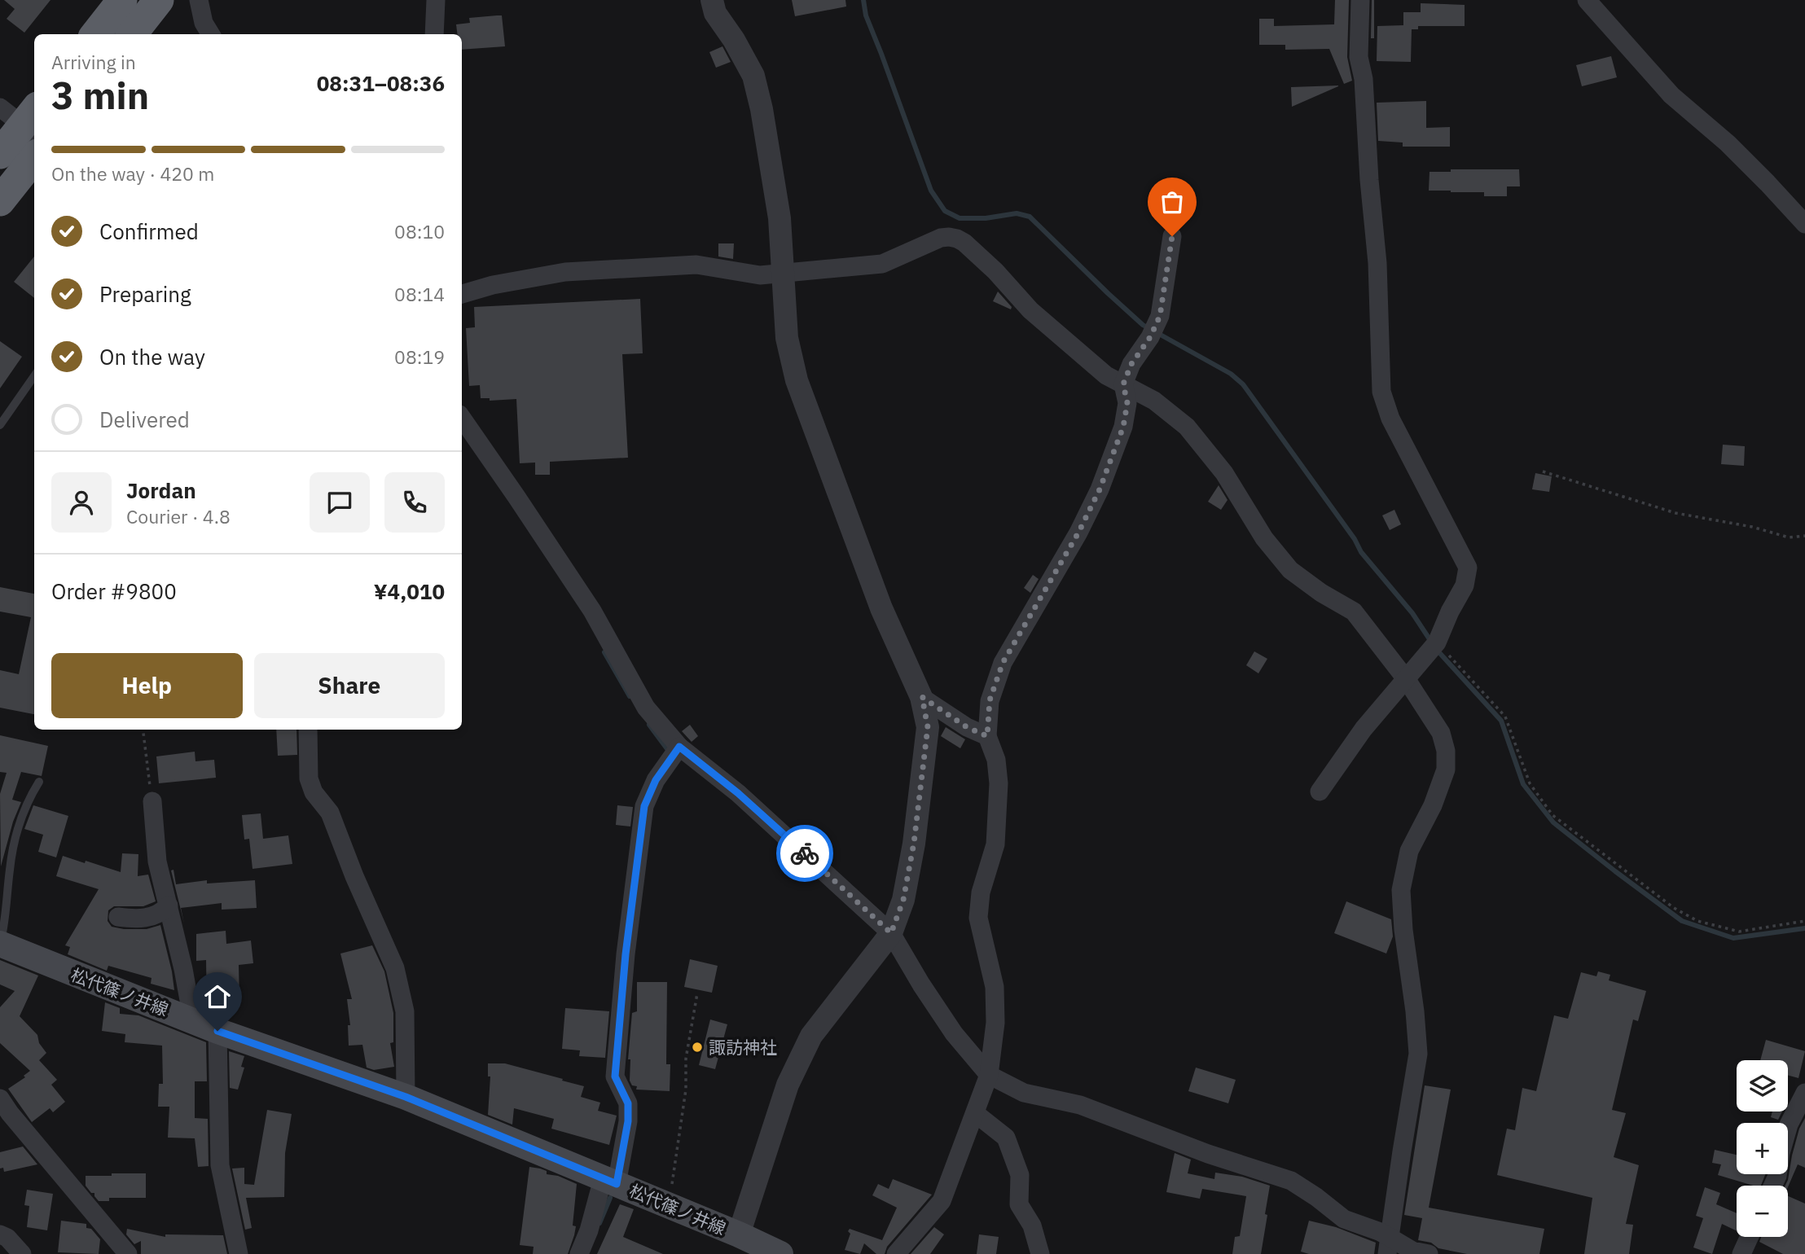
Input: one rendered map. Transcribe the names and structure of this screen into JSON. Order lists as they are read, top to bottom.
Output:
{
  "streets": {
    "main road": ["松代篠ノ井線"]
  },
  "places": ["諏訪神社"],
  "page": {
    "heading": ["3 min", "Arriving in", "08:31–08:36"],
    "panel": [
      "Jordan",
      "Courier · 4.8",
      "Order #9800",
      "¥4,010"
    ],
    "bar": "On the way · 420 m",
    "list": [
      ["Confirmed", "08:10"],
      ["Preparing", "08:14"],
      ["On the way", "08:19"],
      "Delivered"
    ],
    "buttons": ["Help", "Share"],
    "map_buttons": ["+", "−"]
  }
}
